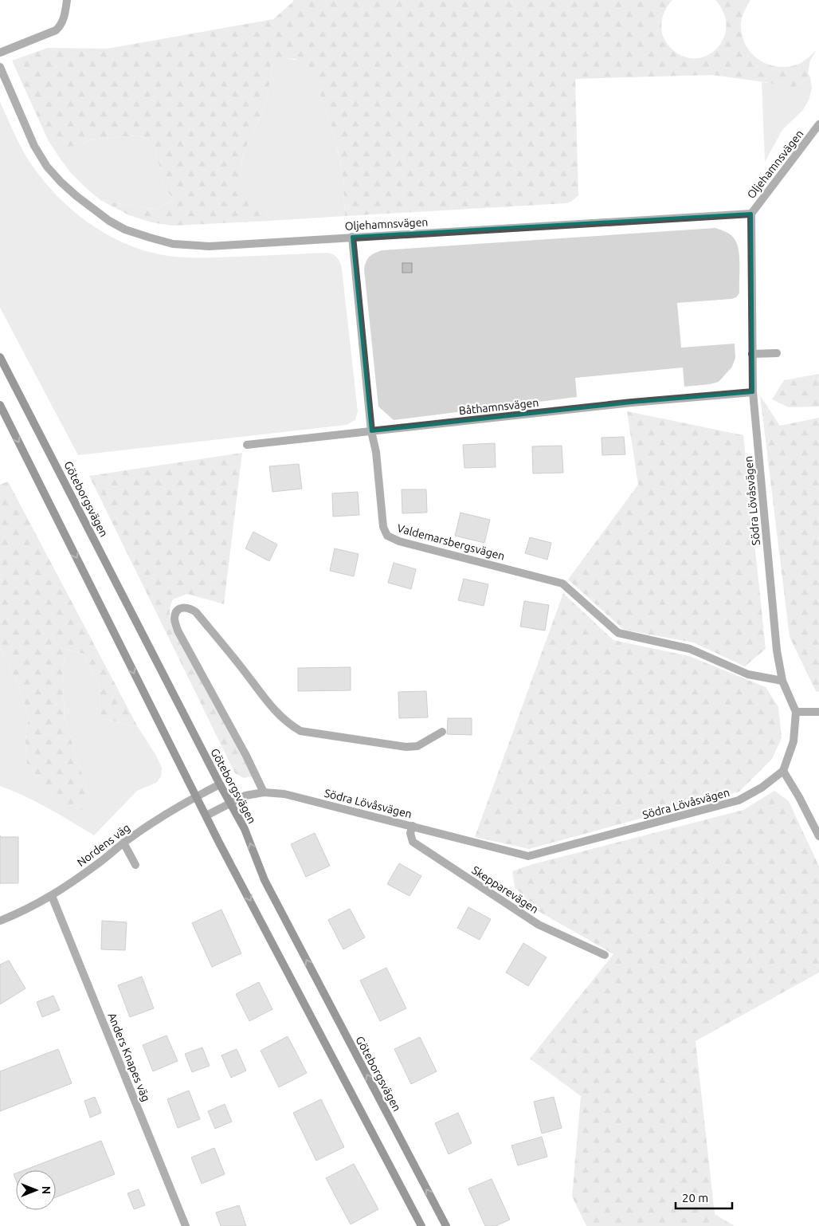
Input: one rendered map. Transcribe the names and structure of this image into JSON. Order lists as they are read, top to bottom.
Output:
{
  "streets": {
    "main road": ["Göteborgsvägen"],
    "street": [
      "Oljehamnsvägen",
      "Båthamnsvägen",
      "Södra Lövåsvägen",
      "Valdemarsbergsvägen",
      "Nordens väg",
      "Skepparevägen",
      "Anders Knapes väg"
    ]
  },
  "crossings": [
    ["Oljehamnsvägen", "Södra Lövåsvägen"],
    ["Oljehamnsvägen", "Valdemarsbergsvägen"],
    ["Båthamnsvägen", "Södra Lövåsvägen"],
    ["Båthamnsvägen", "Valdemarsbergsvägen"],
    ["Göteborgsvägen", "Södra Lövåsvägen"],
    ["Göteborgsvägen", "Nordens väg"],
    ["Södra Lövåsvägen", "Valdemarsbergsvägen"],
    ["Södra Lövåsvägen", "Skepparevägen"],
    ["Nordens väg", "Anders Knapes väg"]
  ],
  "scale_bar": "20 m",
  "north": "right"
}
